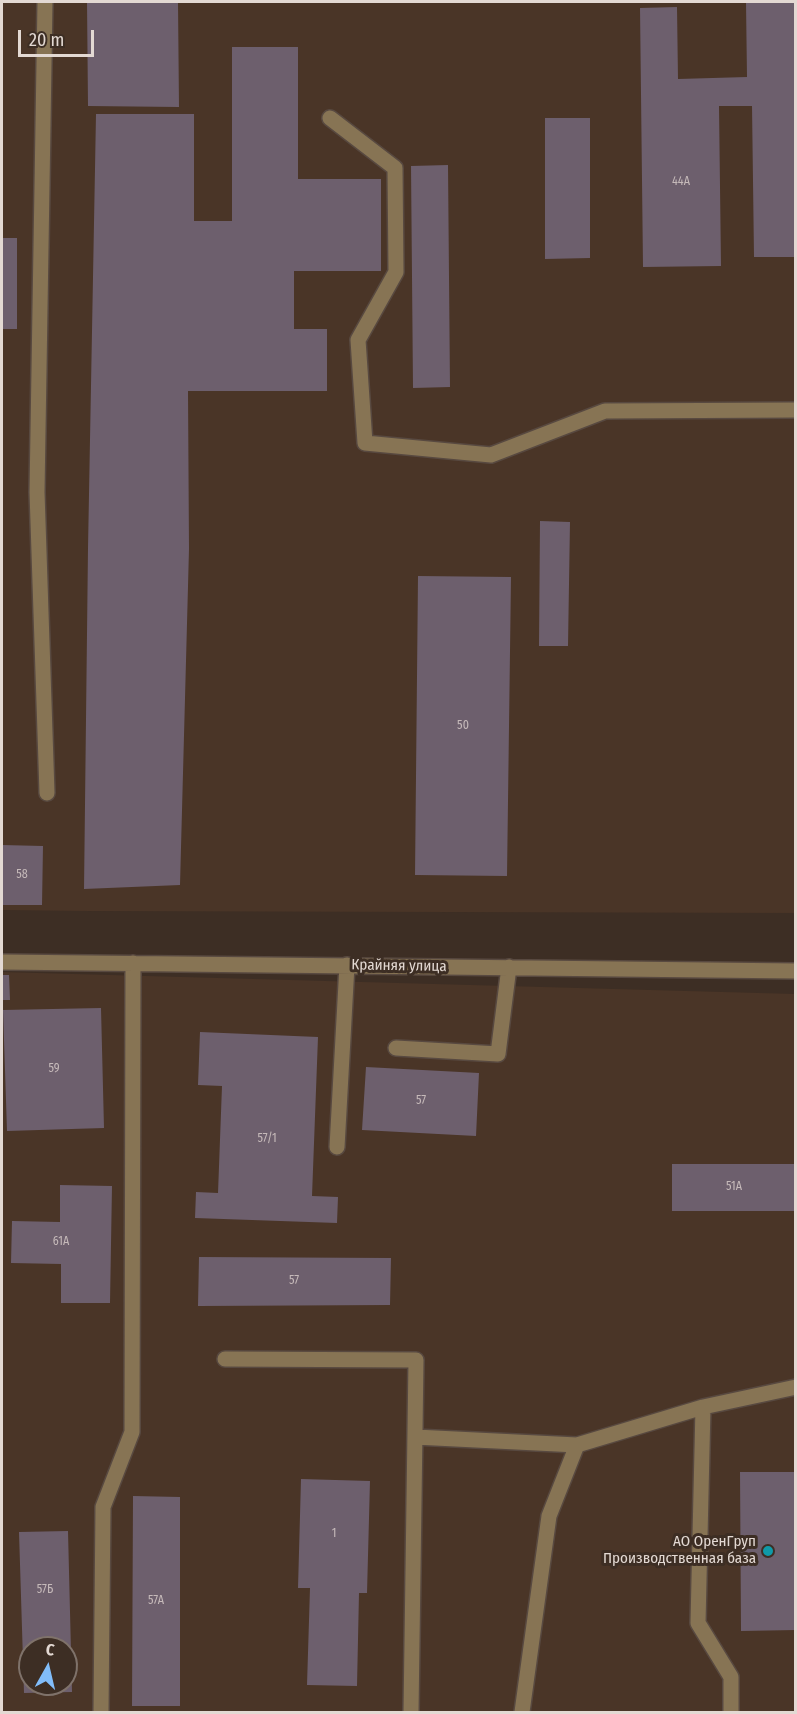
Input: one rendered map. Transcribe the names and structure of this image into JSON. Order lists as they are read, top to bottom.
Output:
{
  "streets": {
    "street": ["Крайняя улица"]
  },
  "places": ["АО ОренГруп Производственная база"],
  "house_numbers": [
    "44А",
    "50",
    "58",
    "59",
    "57",
    "57/1",
    "51А",
    "61А",
    "57",
    "1",
    "57Б",
    "57А"
  ],
  "scale_bar": "20 m",
  "north": "top"
}
